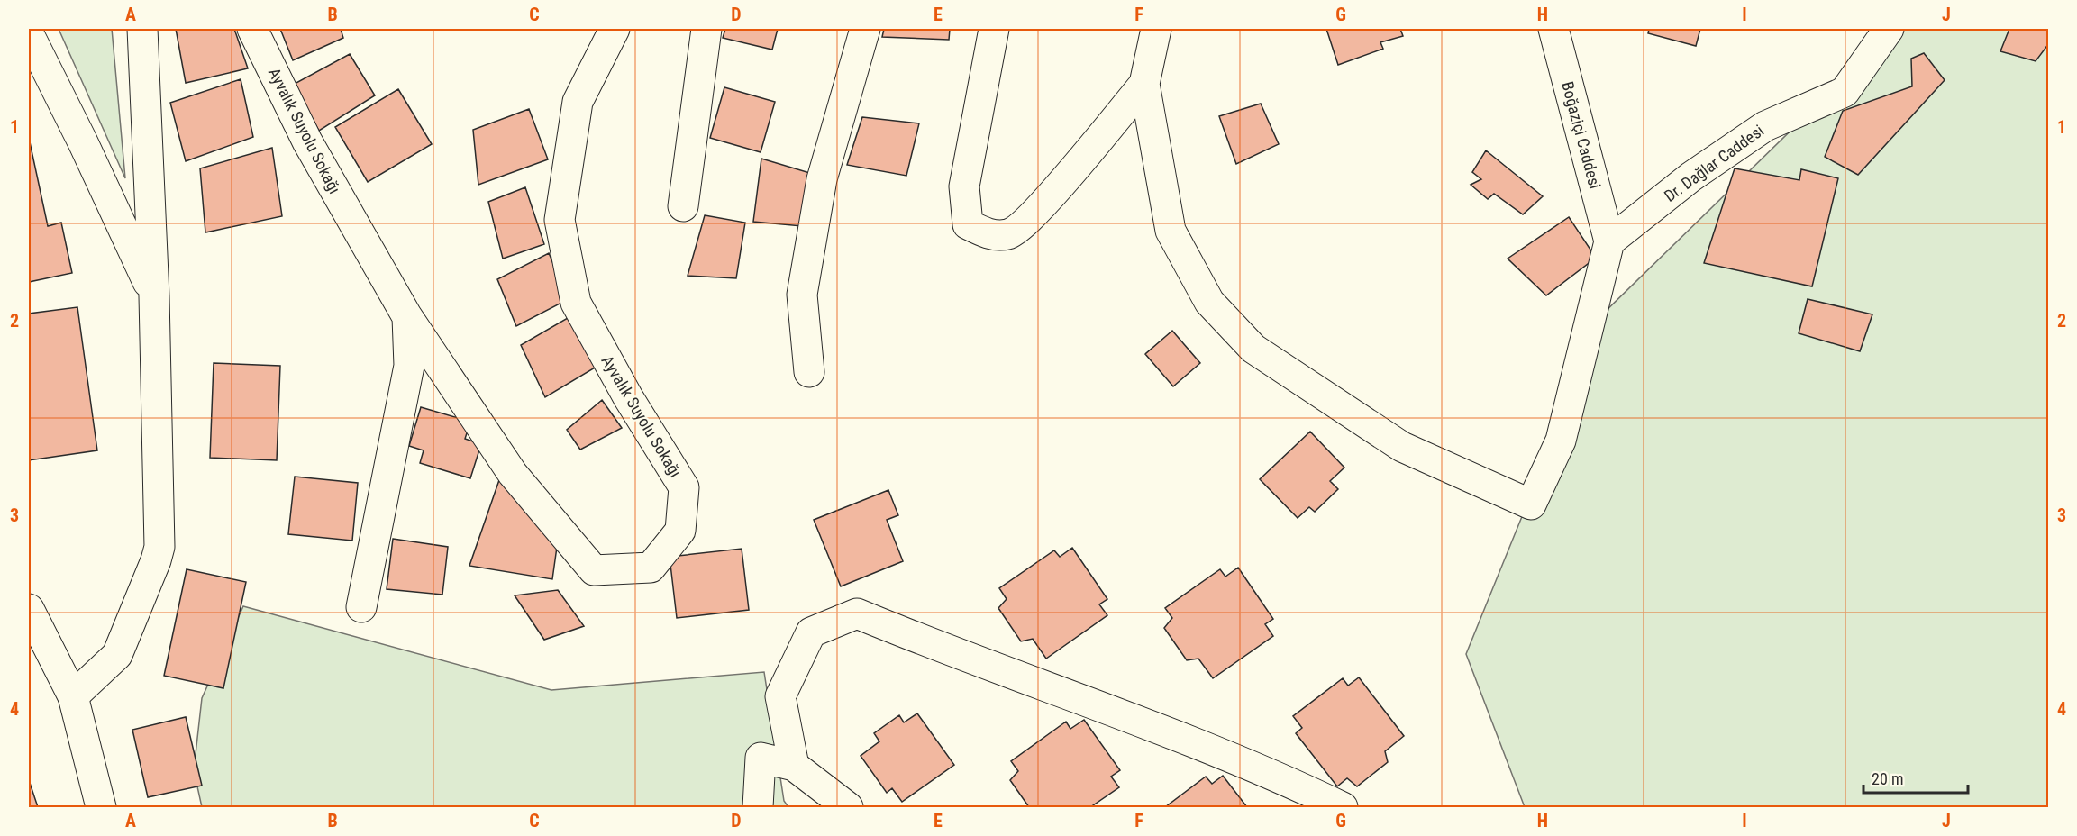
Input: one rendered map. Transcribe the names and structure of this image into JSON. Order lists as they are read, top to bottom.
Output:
{
  "streets": {
    "street": ["Ayvalık Suyolu Sokağı", "Boğaziçi Caddesi", "Dr. Dağlar Caddesi"]
  },
  "crossings": [
    ["Boğaziçi Caddesi", "Dr. Dağlar Caddesi"]
  ],
  "scale_bar": "20 m",
  "grid": {
    "columns": [
      "A",
      "B",
      "C",
      "D",
      "E",
      "F",
      "G",
      "H",
      "I",
      "J"
    ],
    "rows": [
      "1",
      "2",
      "3",
      "4"
    ]
  }
}
